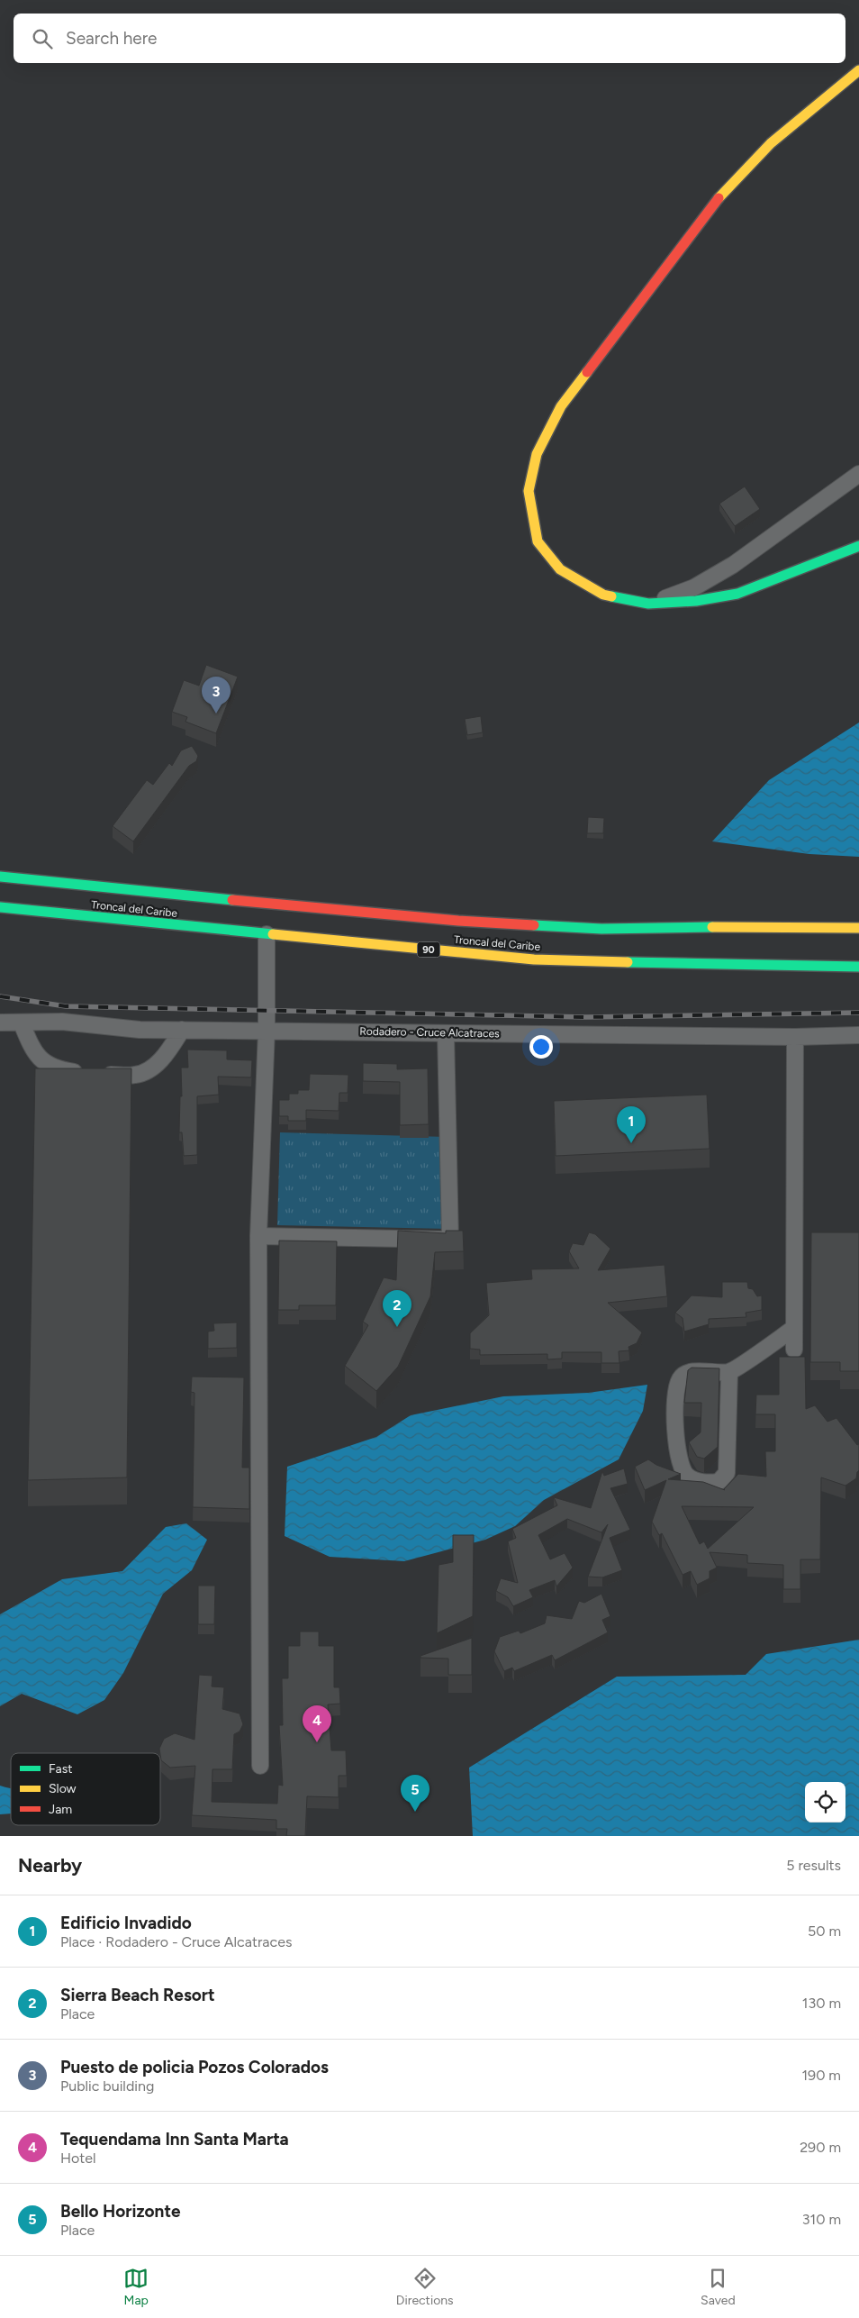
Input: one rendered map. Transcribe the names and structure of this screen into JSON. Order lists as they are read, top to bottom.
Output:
{
  "streets": {
    "main road": ["Troncal del Caribe", "90"],
    "street": ["Rodadero - Cruce Alcatraces"]
  },
  "legend": ["Fast", "Slow", "Jam"],
  "page": {
    "search": "Search here",
    "pins": [
      "3",
      "1",
      "2",
      "4",
      "5"
    ],
    "heading": ["Nearby", "5 results"],
    "list": [
      {
        "mark": "1",
        "name": "Edificio Invadido",
        "note": "Place · Rodadero - Cruce Alcatraces",
        "value": "50 m"
      },
      {
        "mark": "2",
        "name": "Sierra Beach Resort",
        "note": "Place",
        "value": "130 m"
      },
      {
        "mark": "3",
        "name": "Puesto de policia Pozos Colorados",
        "note": "Public building",
        "value": "190 m"
      },
      {
        "mark": "4",
        "name": "Tequendama Inn Santa Marta",
        "note": "Hotel",
        "value": "290 m"
      },
      {
        "mark": "5",
        "name": "Bello Horizonte",
        "note": "Place",
        "value": "310 m"
      }
    ],
    "nav": ["Map", "Directions", "Saved"]
  }
}
